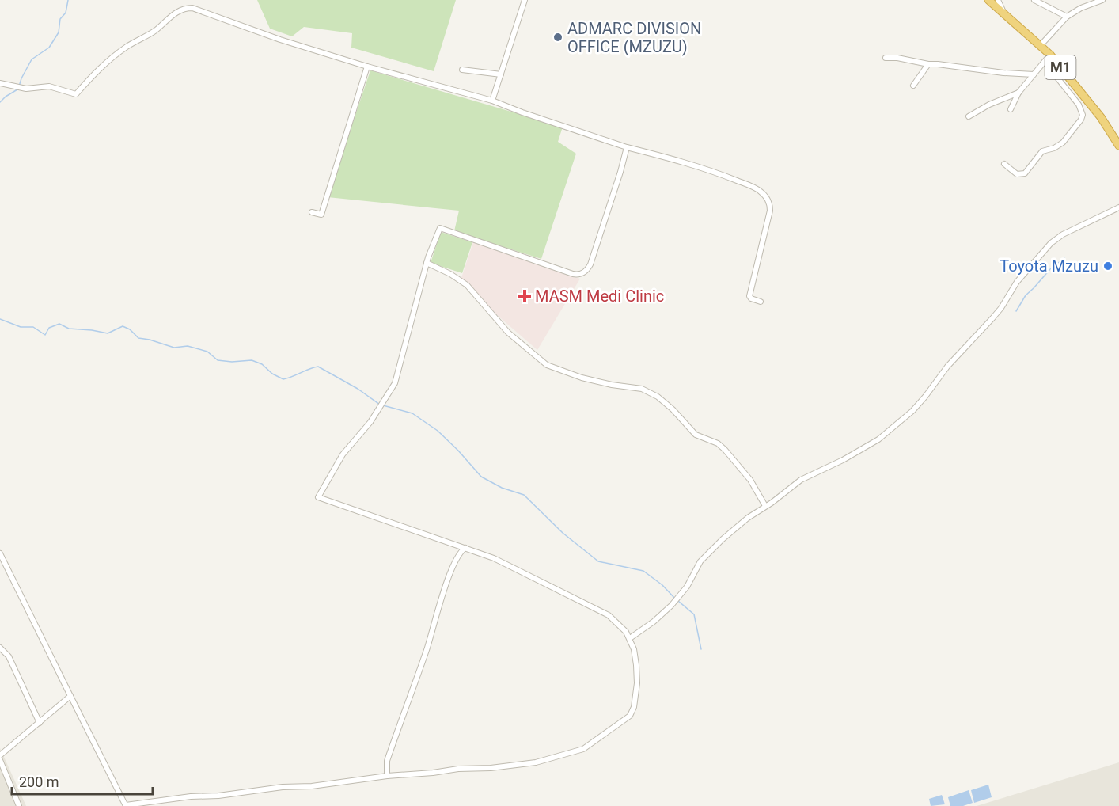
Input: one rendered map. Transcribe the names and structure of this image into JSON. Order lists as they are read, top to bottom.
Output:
{
  "streets": {
    "highway": ["M1"]
  },
  "places": {
    "other": ["ADMARC DIVISION OFFICE (MZUZU)", "Toyota Mzuzu"],
    "health": ["MASM Medi Clinic"]
  },
  "scale_bar": "200 m"
}
